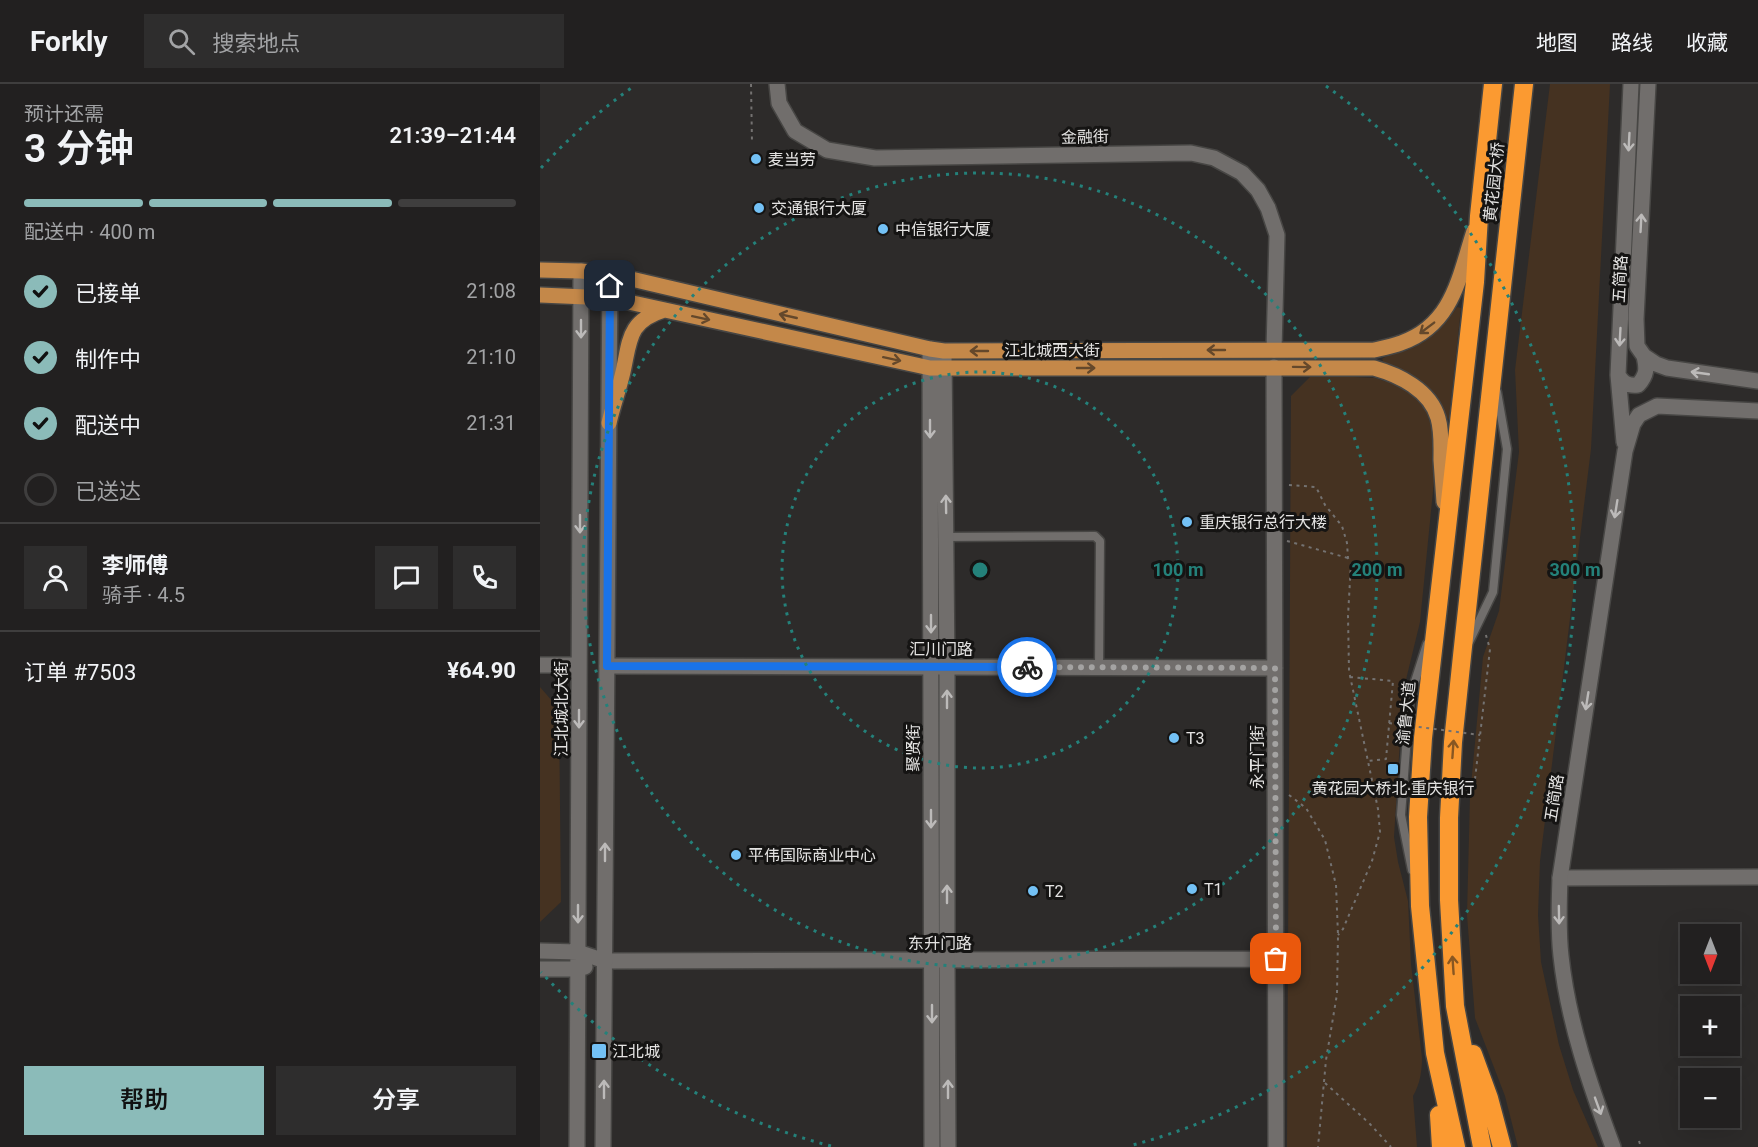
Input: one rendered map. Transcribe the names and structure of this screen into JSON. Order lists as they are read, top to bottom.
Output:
{
  "streets": {
    "highway": ["黄花园大桥", "渝鲁大道"],
    "main road": ["江北城西大街"],
    "street": [
      "金融街",
      "五简路",
      "汇川门路",
      "江北城北大街",
      "聚贤街",
      "永平门街",
      "东升门路"
    ]
  },
  "crossings": [
    ["金融街", "江北城西大街"],
    ["黄花园大桥", "江北城西大街"],
    ["黄花园大桥", "渝鲁大道"],
    ["江北城西大街", "江北城北大街"],
    ["江北城西大街", "渝鲁大道"],
    ["江北城西大街", "聚贤街"],
    ["江北城西大街", "永平门街"],
    ["汇川门路", "聚贤街"],
    ["汇川门路", "永平门街"],
    ["江北城北大街", "东升门路"],
    ["聚贤街", "东升门路"],
    ["永平门街", "东升门路"]
  ],
  "places": {
    "other": [
      "麦当劳",
      "交通银行大厦",
      "中信银行大厦",
      "重庆银行总行大楼",
      "T3",
      "平伟国际商业中心",
      "T1",
      "T2"
    ],
    "transit": ["黄花园大桥北‧重庆银行", "江北城"]
  },
  "north": "bottom",
  "page": {
    "header": "Forkly",
    "search": "搜索地点",
    "nav": ["地图", "路线", "收藏"],
    "heading": ["3 分钟", "预计还需", "21:39–21:44"],
    "panel": [
      "李师傅",
      "骑手 · 4.5",
      "订单 #7503",
      "¥64.90"
    ],
    "bar": "配送中 · 400 m",
    "list": [
      ["已接单", "21:08"],
      ["制作中", "21:10"],
      ["配送中", "21:31"],
      "已送达"
    ],
    "map_buttons": ["+", "−"],
    "buttons": ["帮助", "分享"]
  },
  "rings": ["100 m", "200 m", "300 m"]
}
